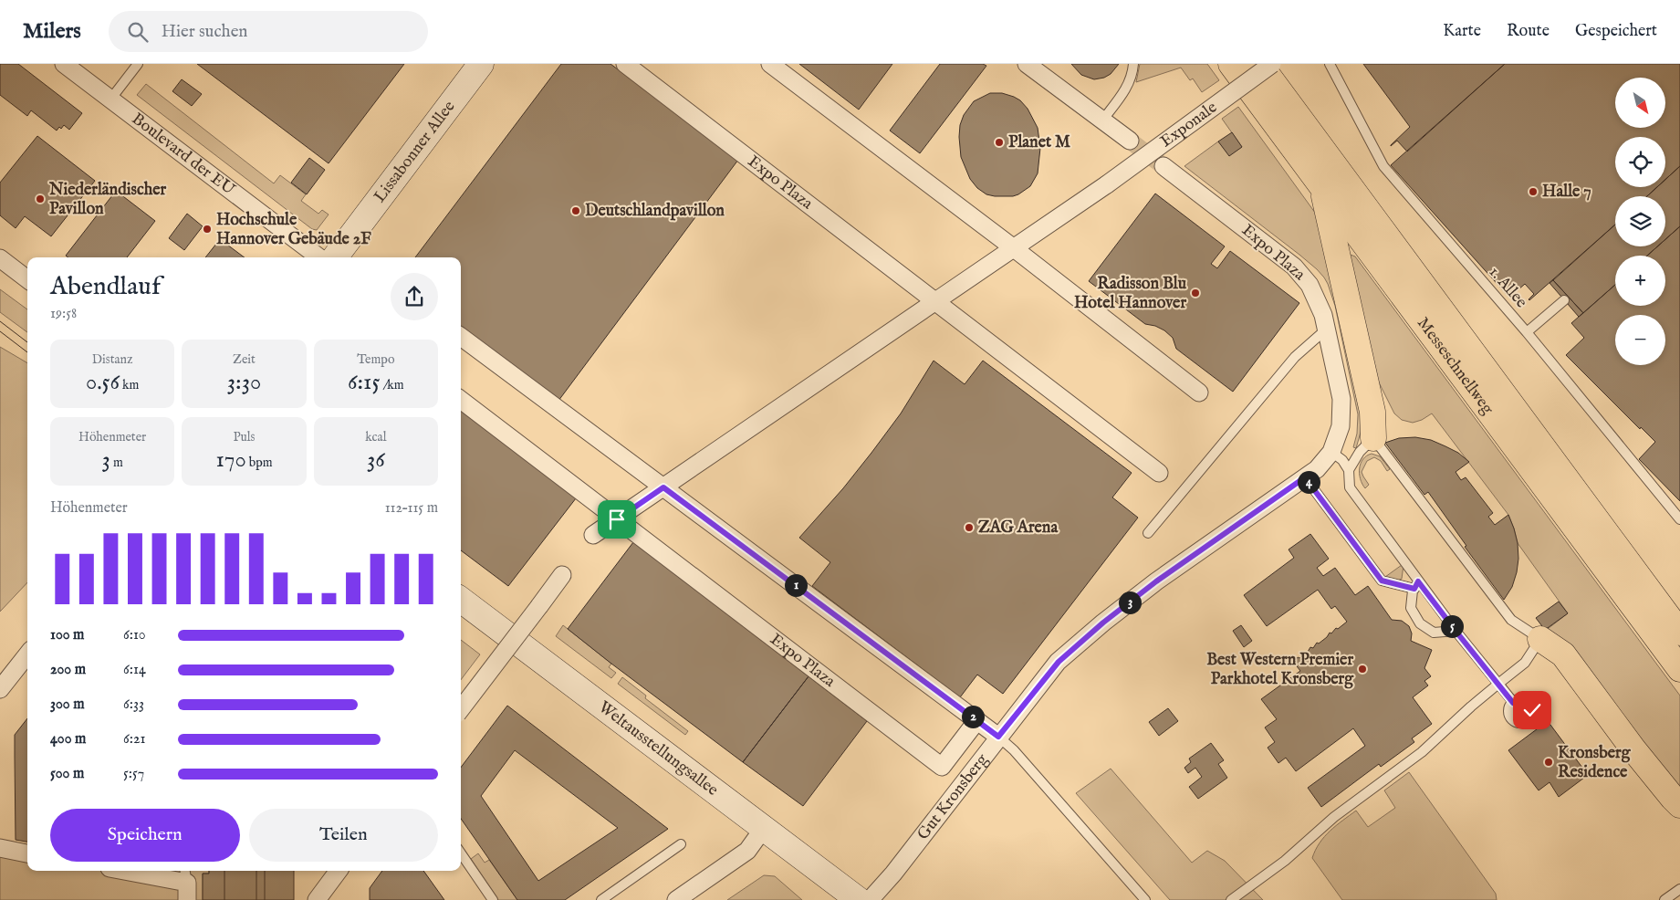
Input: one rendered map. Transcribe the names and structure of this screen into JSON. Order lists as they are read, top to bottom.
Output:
{
  "streets": {
    "highway": ["Messeschnellweg"],
    "main road": ["Lissabonner Allee", "Weltausstellungsallee"],
    "street": [
      "Exponale",
      "Boulevard der EU",
      "Expo Plaza",
      "Gut Kronsberg"
    ],
    "lane": ["1. Allee"]
  },
  "crossings": [
    ["Expo Plaza", "Gut Kronsberg"]
  ],
  "places": [
    "Planet M",
    "Halle 7",
    "Niederländischer Pavillon",
    "Deutschlandpavillon",
    "Hochschule Hannover Gebäude 2F",
    "Radisson Blu Hotel Hannover",
    "ZAG Arena",
    "Best Western Premier Parkhotel Kronsberg",
    "Kronsberg Residence"
  ],
  "north": "bottom right",
  "page": {
    "header": "Milers",
    "search": "Hier suchen",
    "nav": ["Karte", "Route", "Gespeichert"],
    "map_buttons": ["+", "−"],
    "heading": ["Abendlauf", "19:58"],
    "stats": [
      ["Distanz", "0.56 km"],
      ["Zeit", "3:30"],
      ["Tempo", "6:15 /km"],
      ["Höhenmeter", "3 m"],
      ["Puls", "170 bpm"],
      ["kcal", "36"]
    ],
    "pins": [
      "4",
      "1",
      "3",
      "5",
      "2"
    ],
    "chart": ["Höhenmeter", "112–115 m"],
    "list": [
      {
        "name": "100 m",
        "note": "6:10"
      },
      {
        "name": "200 m",
        "note": "6:14"
      },
      {
        "name": "300 m",
        "note": "6:33"
      },
      {
        "name": "400 m",
        "note": "6:21"
      },
      {
        "name": "500 m",
        "note": "5:57"
      }
    ],
    "buttons": ["Speichern", "Teilen"]
  }
}
